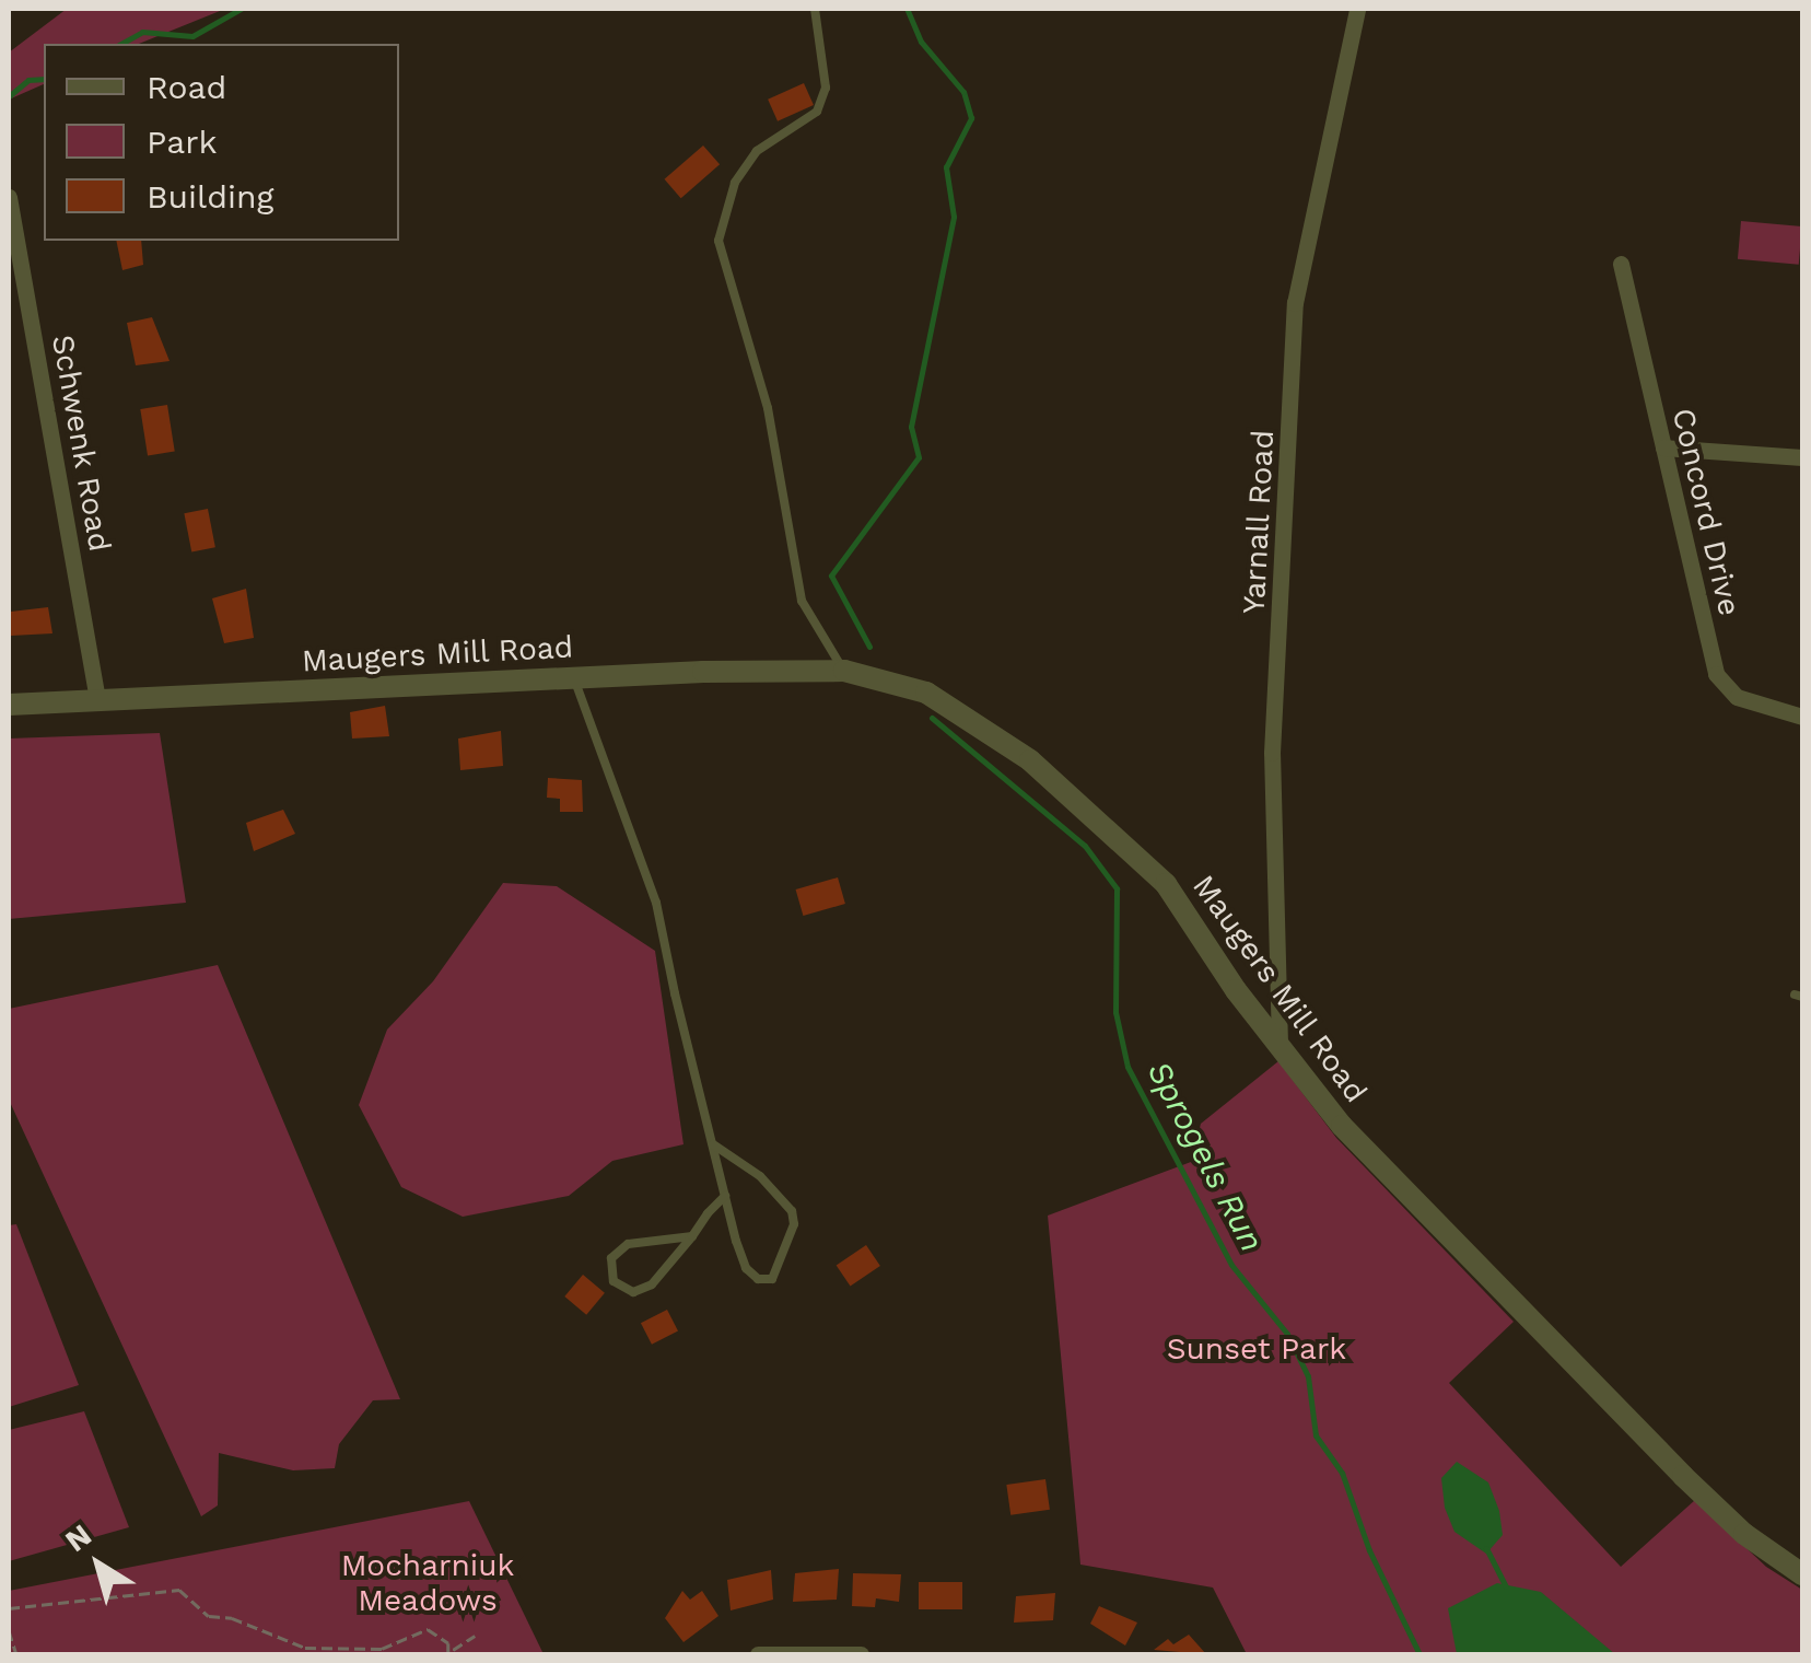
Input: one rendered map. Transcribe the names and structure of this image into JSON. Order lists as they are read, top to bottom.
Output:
{
  "streets": {
    "street": [
      "Schwenk Road",
      "Concord Drive",
      "Yarnall Road",
      "Maugers Mill Road"
    ]
  },
  "crossings": [
    ["Schwenk Road", "Maugers Mill Road"],
    ["Yarnall Road", "Maugers Mill Road"]
  ],
  "water": ["Sprogels Run"],
  "parks": ["Sunset Park", "Mocharniuk Meadows"],
  "legend": ["Road", "Park", "Building"],
  "north": "top left"
}
